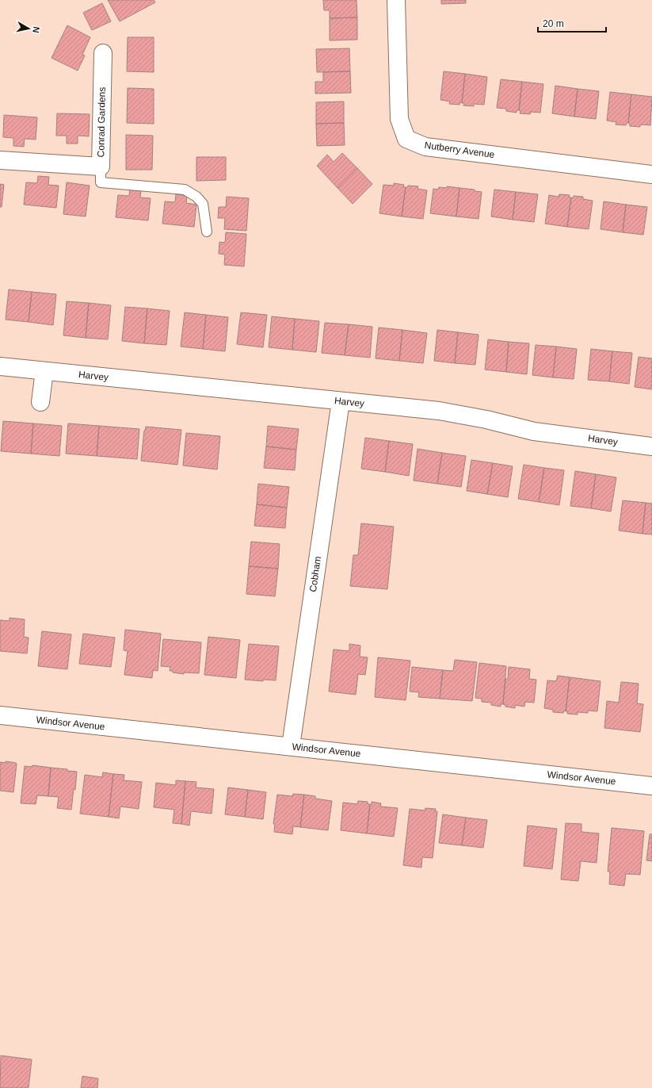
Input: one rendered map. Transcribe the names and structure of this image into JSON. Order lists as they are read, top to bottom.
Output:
{
  "streets": {
    "street": [
      "Conrad Gardens",
      "Nutberry Avenue",
      "Harvey",
      "Cobham",
      "Windsor Avenue"
    ]
  },
  "crossings": [
    ["Harvey", "Cobham"],
    ["Cobham", "Windsor Avenue"]
  ],
  "scale_bar": "20 m",
  "north": "right"
}
